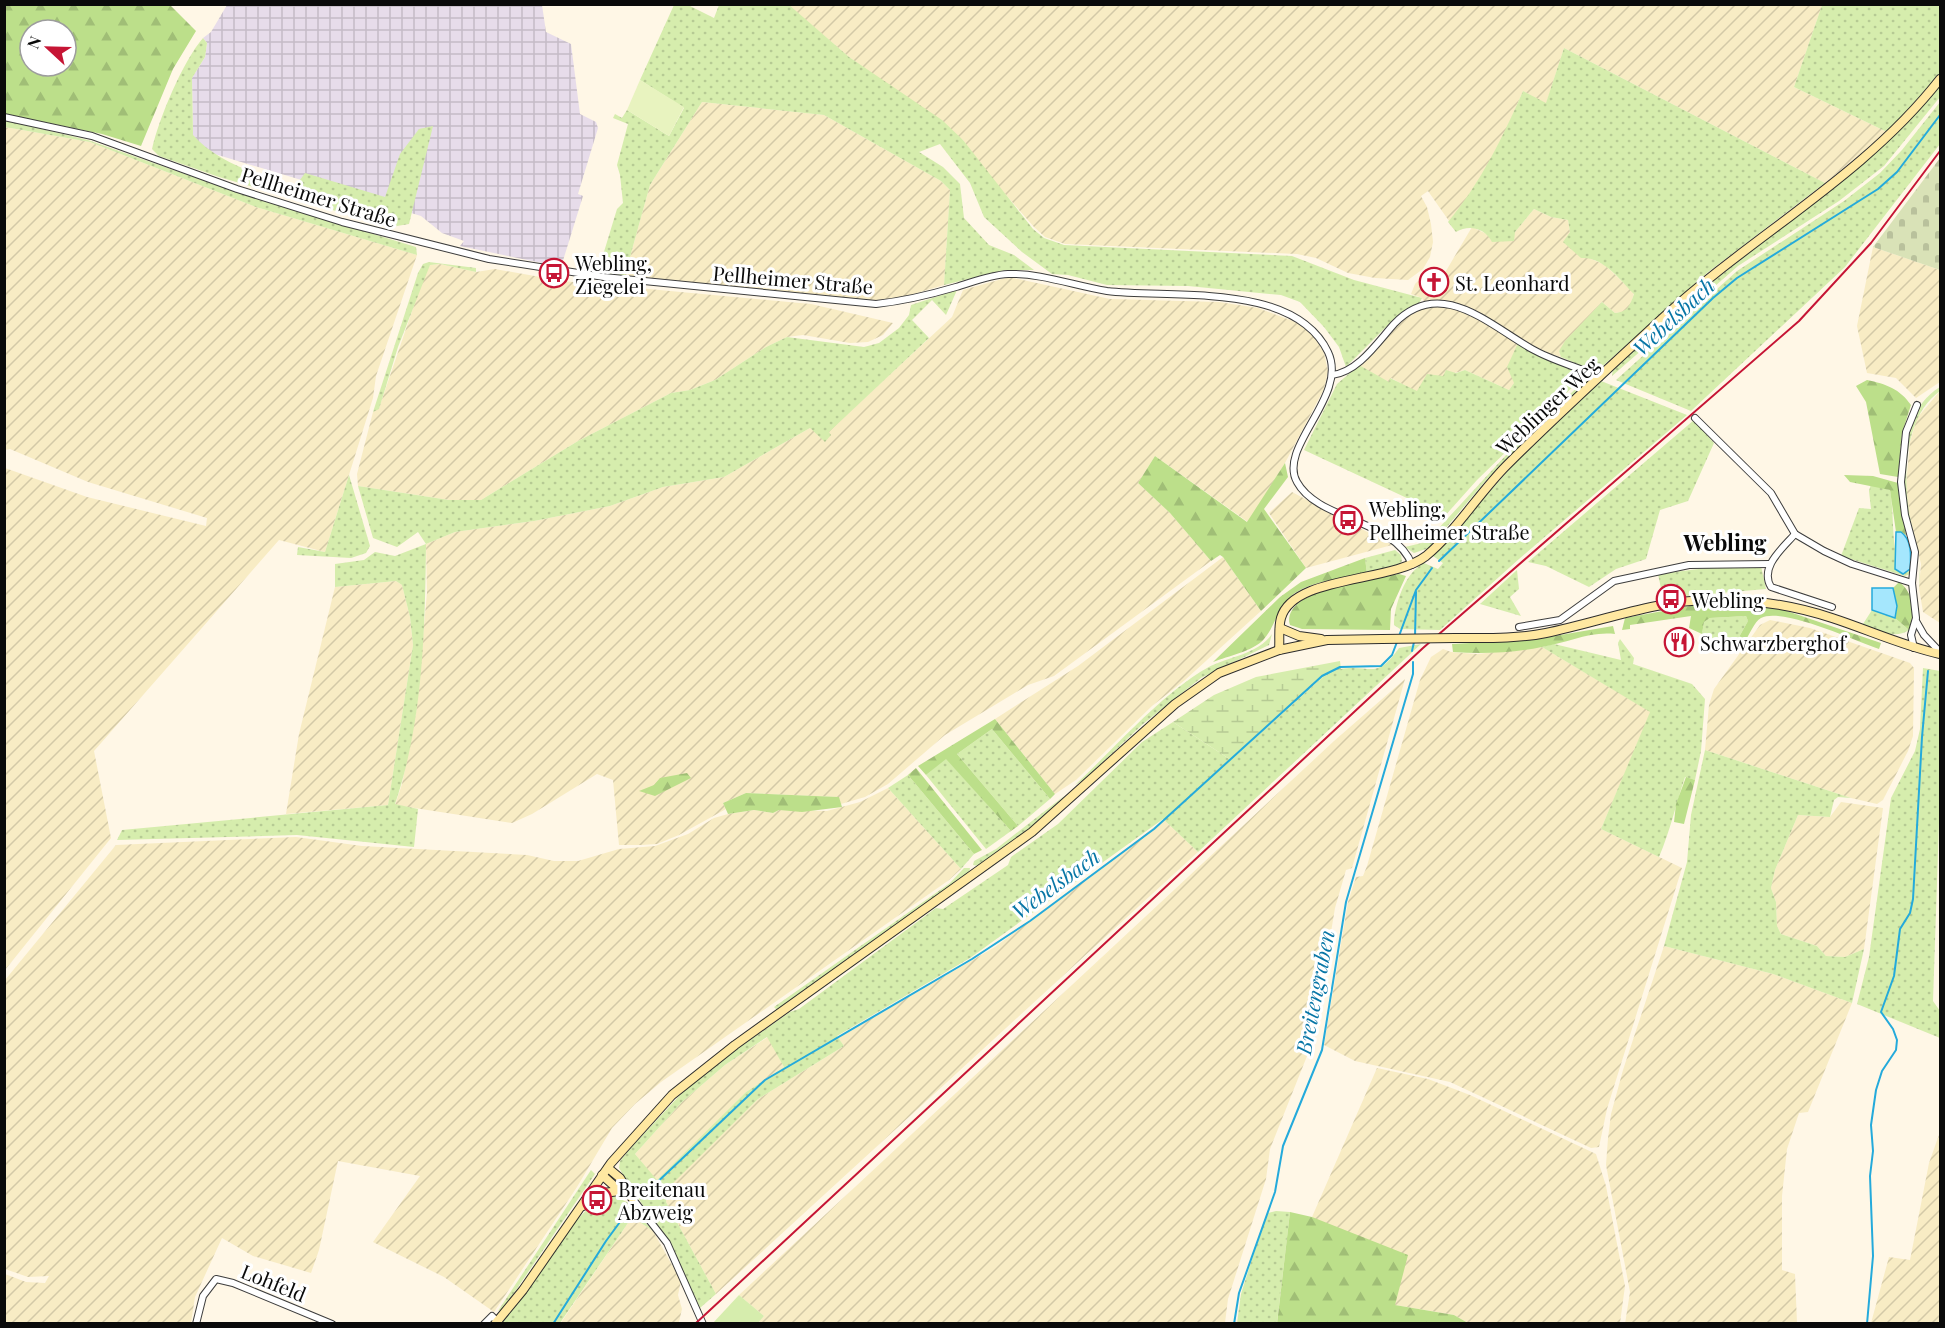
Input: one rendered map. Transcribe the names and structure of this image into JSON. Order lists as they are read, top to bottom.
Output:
{
  "streets": {
    "main road": ["Weblinger Weg"],
    "street": ["Pellheimer Straße", "Lohfeld"]
  },
  "districts": ["Webling"],
  "water": ["Webelsbach", "Breitengraben"],
  "places": {
    "bus stop": [
      "Webling, Ziegelei",
      "Webling, Pellheimer Straße",
      "Webling",
      "Breitenau Abzweig"
    ],
    "church": ["St. Leonhard"],
    "restaurant": ["Schwarzberghof"]
  },
  "north": "left"
}
